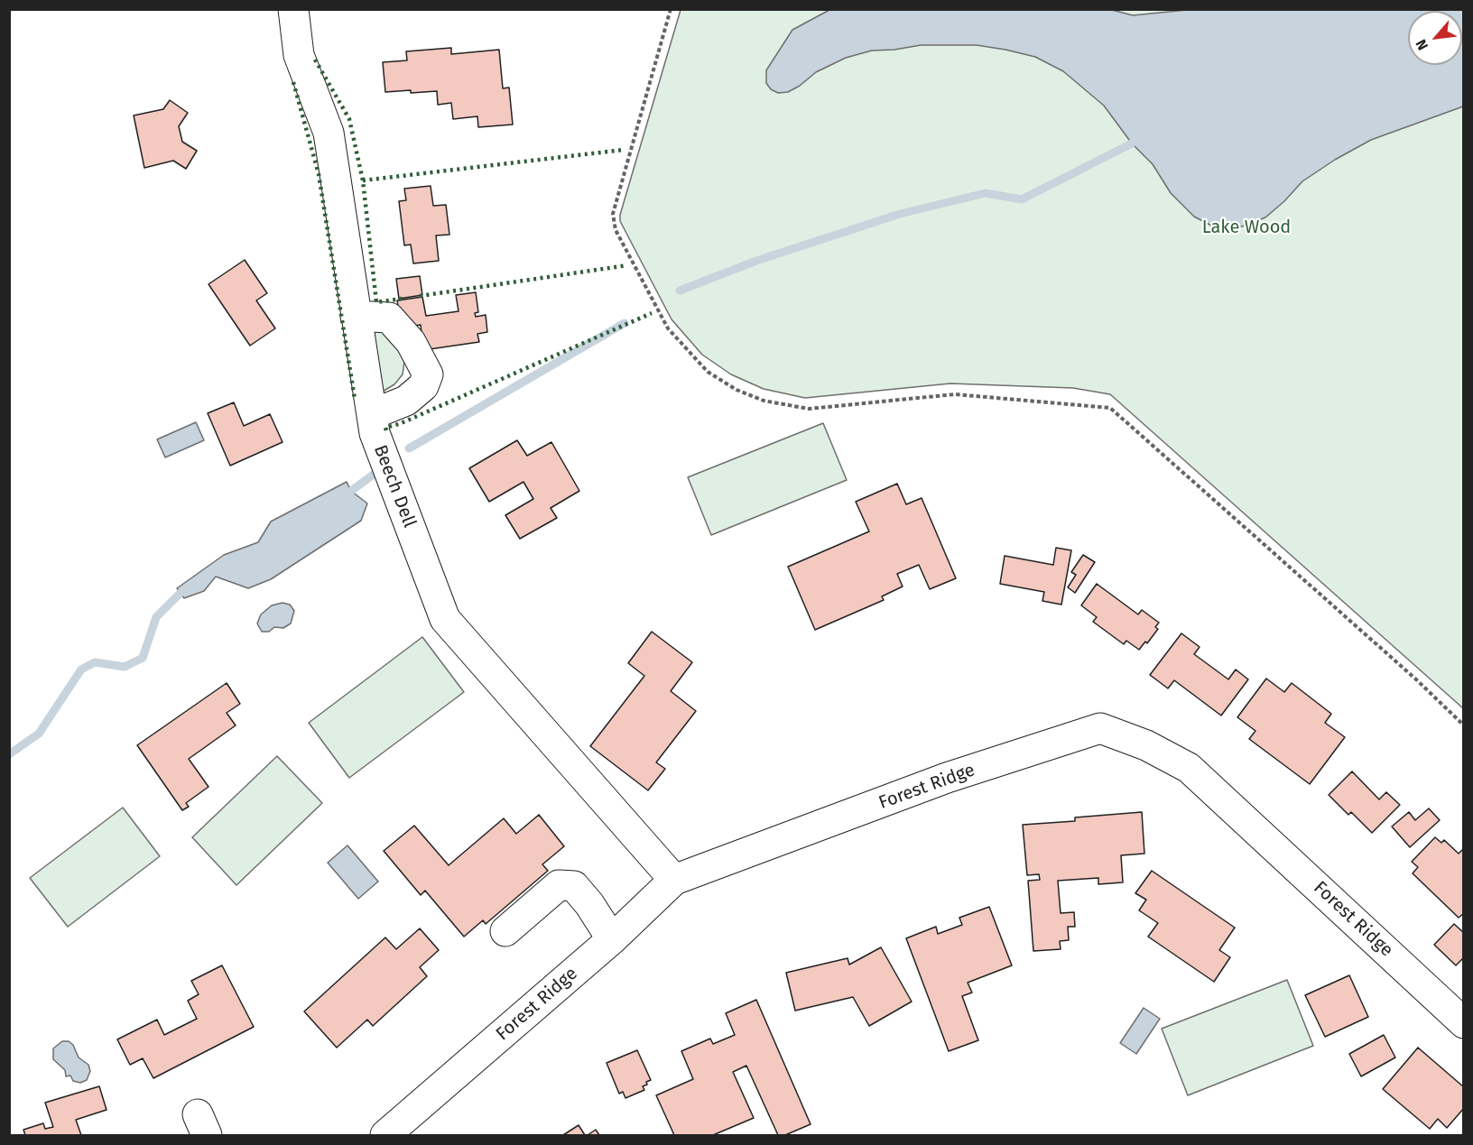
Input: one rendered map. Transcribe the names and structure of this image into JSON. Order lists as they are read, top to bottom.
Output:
{
  "streets": {
    "street": ["Beech Dell", "Forest Ridge"]
  },
  "crossings": [
    ["Beech Dell", "Forest Ridge"]
  ],
  "parks": ["Lake Wood"],
  "north": "bottom left"
}
